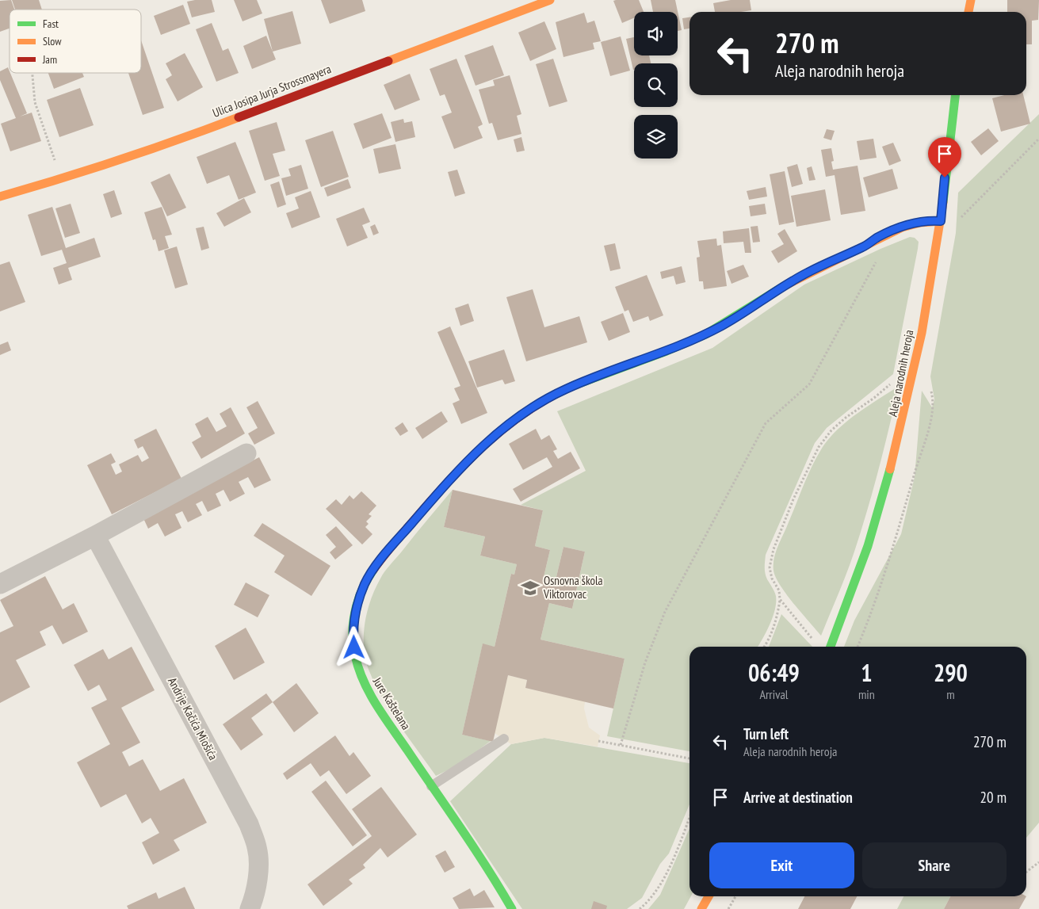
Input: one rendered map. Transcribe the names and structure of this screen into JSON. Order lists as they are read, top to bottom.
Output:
{
  "streets": {
    "main road": ["Ulica Josipa Jurja Strossmayera", "Aleja narodnih heroja", "Jure Kaštelana"],
    "street": ["Andrije Kačića Miošića"]
  },
  "crossings": [
    ["Aleja narodnih heroja", "Jure Kaštelana"]
  ],
  "places": {
    "school or university": ["Osnovna škola Viktorovac"]
  },
  "legend": ["Fast", "Slow", "Jam"],
  "page": {
    "turn": ["270 m", "Aleja narodnih heroja"],
    "eta": [
      "06:49",
      "Arrival",
      "1",
      "min",
      "290",
      "m"
    ],
    "list": [
      {
        "name": "Turn left",
        "note": "Aleja narodnih heroja",
        "value": "270 m"
      },
      {
        "name": "Arrive at destination",
        "value": "20 m"
      }
    ],
    "buttons": ["Exit", "Share"]
  }
}
